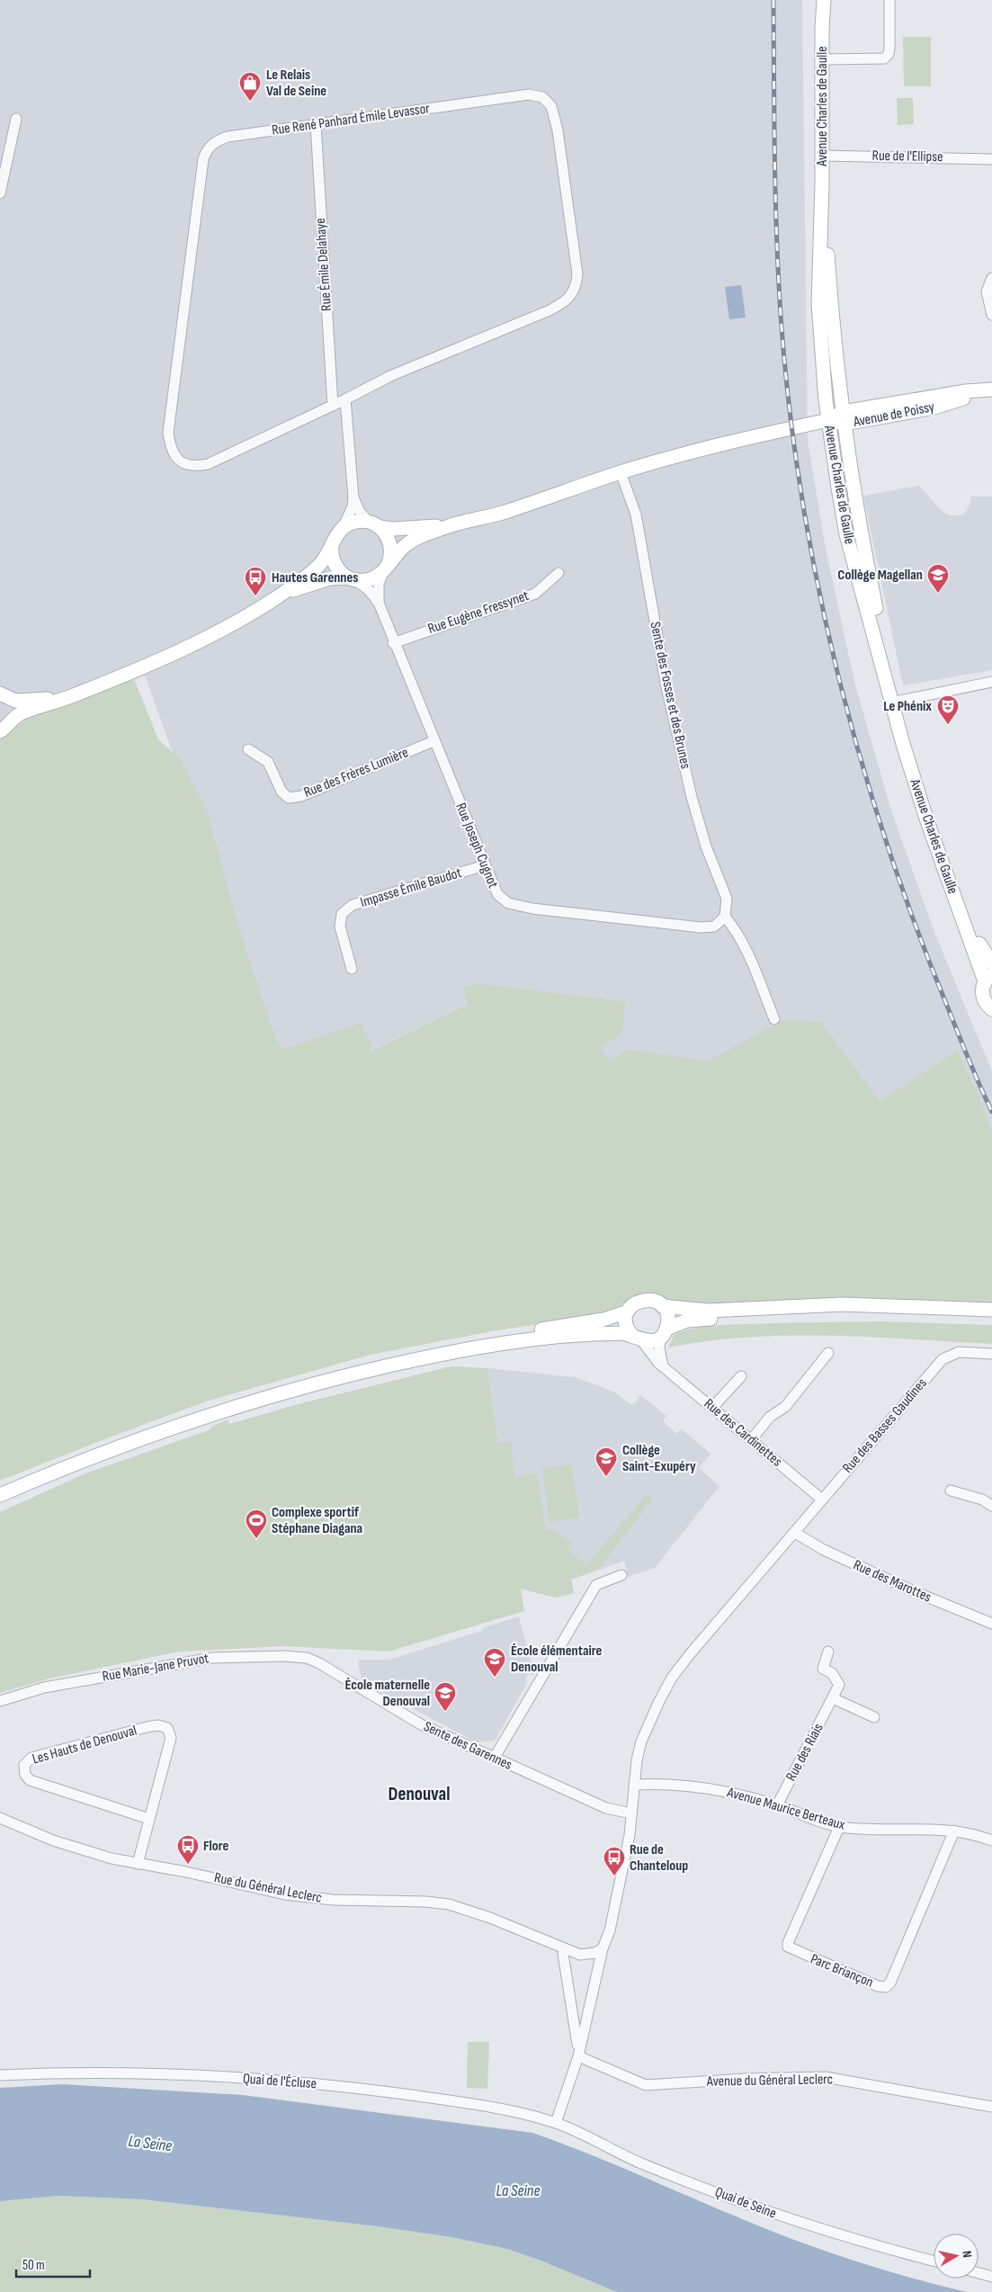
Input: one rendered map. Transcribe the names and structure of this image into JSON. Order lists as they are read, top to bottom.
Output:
{
  "streets": {
    "main road": ["Avenue Charles de Gaulle", "Avenue de Poissy"],
    "street": [
      "Rue René Panhard Émile Levassor",
      "Rue de l'Ellipse",
      "Rue Émile Delahaye",
      "Rue Eugène Fressynet",
      "Sente des Fosses et des Brunes",
      "Rue des Frères Lumière",
      "Rue Joseph Cugnot",
      "Impasse Émile Baudot",
      "Rue des Basses Gaudines",
      "Rue des Cardinettes",
      "Rue des Marottes",
      "Rue Marie-Jane Pruvot",
      "Les Hauts de Denouval",
      "Sente des Garennes",
      "Rue des Riais",
      "Avenue Maurice Berteaux",
      "Rue du Général Leclerc",
      "Parc Briançon",
      "Avenue du Général Leclerc",
      "Quai de l'Écluse",
      "Quai de Seine"
    ]
  },
  "crossings": [
    ["Avenue Charles de Gaulle", "Rue de l'Ellipse"],
    ["Avenue Charles de Gaulle", "Avenue de Poissy"],
    ["Rue René Panhard Émile Levassor", "Rue Émile Delahaye"],
    ["Rue Eugène Fressynet", "Rue Joseph Cugnot"],
    ["Sente des Fosses et des Brunes", "Rue Joseph Cugnot"],
    ["Rue des Frères Lumière", "Rue Joseph Cugnot"],
    ["Rue Joseph Cugnot", "Impasse Émile Baudot"],
    ["Rue des Basses Gaudines", "Rue des Cardinettes"],
    ["Rue des Basses Gaudines", "Rue des Marottes"],
    ["Rue Marie-Jane Pruvot", "Sente des Garennes"],
    ["Les Hauts de Denouval", "Rue du Général Leclerc"],
    ["Rue des Riais", "Avenue Maurice Berteaux"],
    ["Avenue Maurice Berteaux", "Parc Briançon"],
    ["Quai de l'Écluse", "Quai de Seine"]
  ],
  "districts": ["Denouval"],
  "water": ["La Seine"],
  "places": {
    "shop": ["Le Relais Val de Seine"],
    "school or university": [
      "Collège Magellan",
      "Collège Saint-Exupéry",
      "École élémentaire Denouval",
      "École maternelle Denouval"
    ],
    "bus stop": ["Hautes Garennes", "Flore", "Rue de Chanteloup"],
    "theatre": ["Le Phénix"],
    "sports": ["Complexe sportif Stéphane Diagana"]
  },
  "scale_bar": "50 m",
  "north": "right"
}
